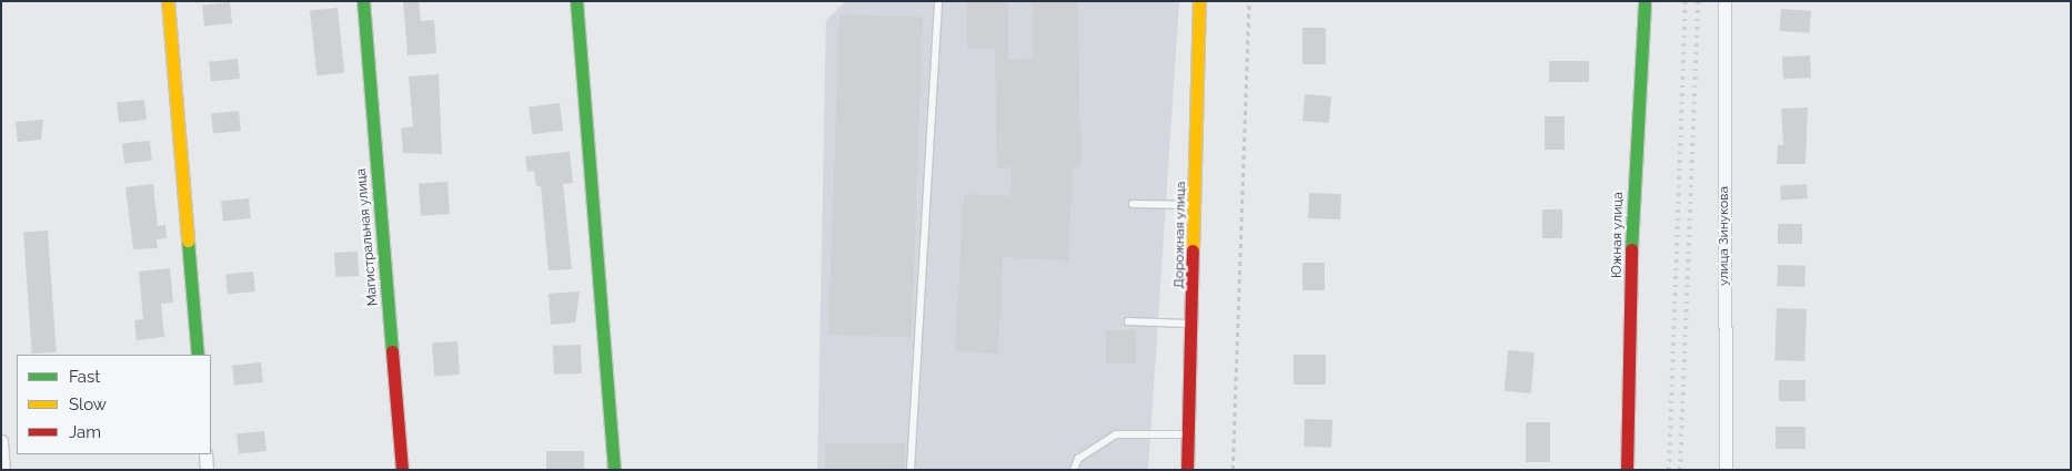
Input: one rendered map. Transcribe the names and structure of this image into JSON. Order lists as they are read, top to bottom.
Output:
{
  "streets": {
    "street": [
      "Дорожная улица",
      "Южная улица",
      "улица Зинукова",
      "Магистральная улица"
    ]
  },
  "legend": ["Fast", "Slow", "Jam"]
}
